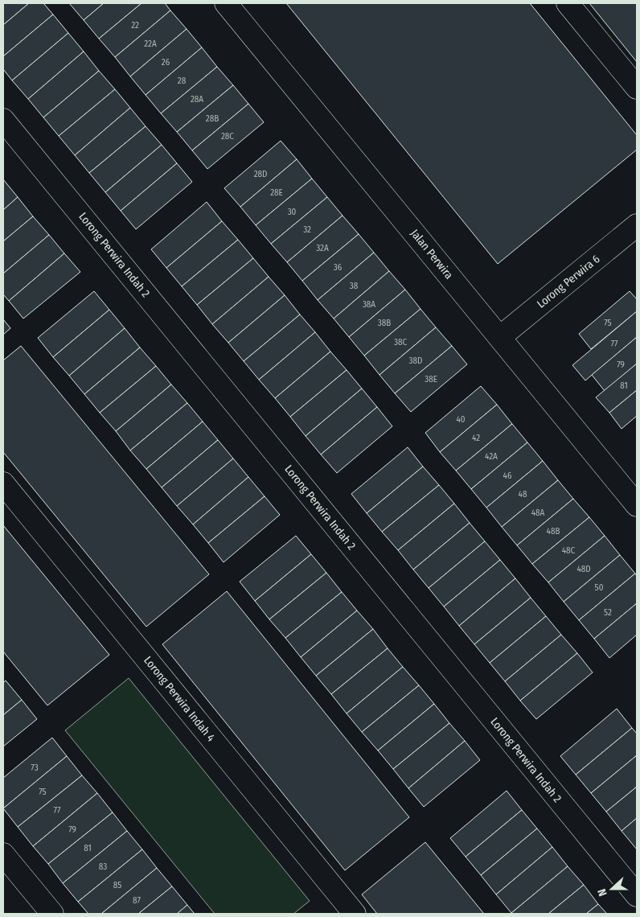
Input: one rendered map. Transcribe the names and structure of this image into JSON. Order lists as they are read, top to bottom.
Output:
{
  "streets": {
    "street": [
      "Jalan Perwira",
      "Lorong Perwira Indah 2",
      "Lorong Perwira 6",
      "Lorong Perwira Indah 4"
    ]
  },
  "crossings": [
    ["Jalan Perwira", "Lorong Perwira 6"]
  ],
  "house_numbers": [
    "22",
    "22A",
    "26",
    "28",
    "28A",
    "28B",
    "28C",
    "28D",
    "28E",
    "30",
    "32",
    "32A",
    "36",
    "38",
    "38A",
    "38B",
    "75",
    "38C",
    "77",
    "38D",
    "79",
    "38E",
    "81",
    "40",
    "42",
    "42A",
    "46",
    "48",
    "48A",
    "48B",
    "48C",
    "48D",
    "50",
    "52",
    "73",
    "75",
    "77",
    "79",
    "81",
    "83",
    "85",
    "87"
  ],
  "north": "left"
}
